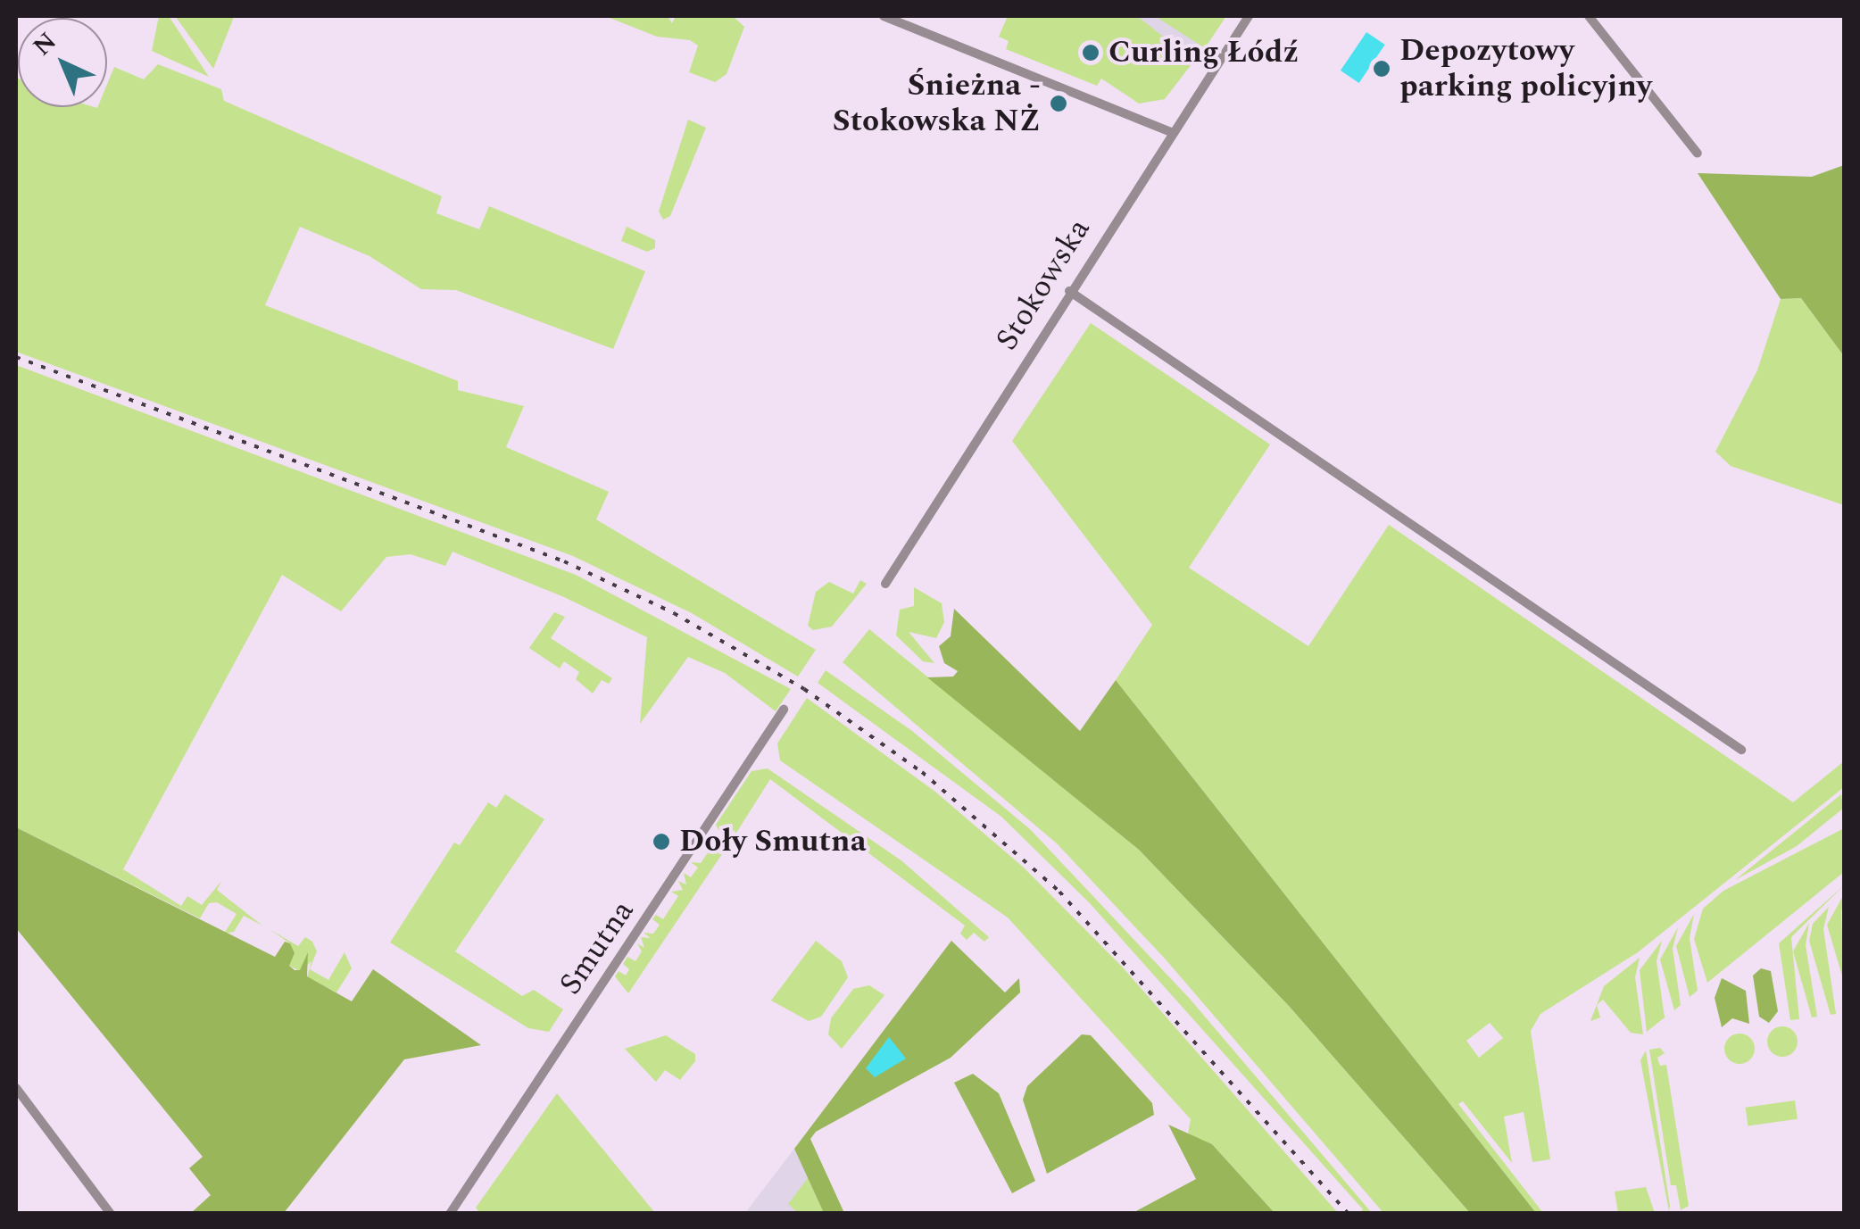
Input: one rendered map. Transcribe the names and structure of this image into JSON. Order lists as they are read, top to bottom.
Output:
{
  "streets": {
    "street": ["Stokowska", "Smutna"]
  },
  "places": [
    "Curling Łódź",
    "Depozytowy parking policyjny",
    "Śnieżna - Stokowska NŻ",
    "Doły Smutna"
  ],
  "north": "top left"
}
